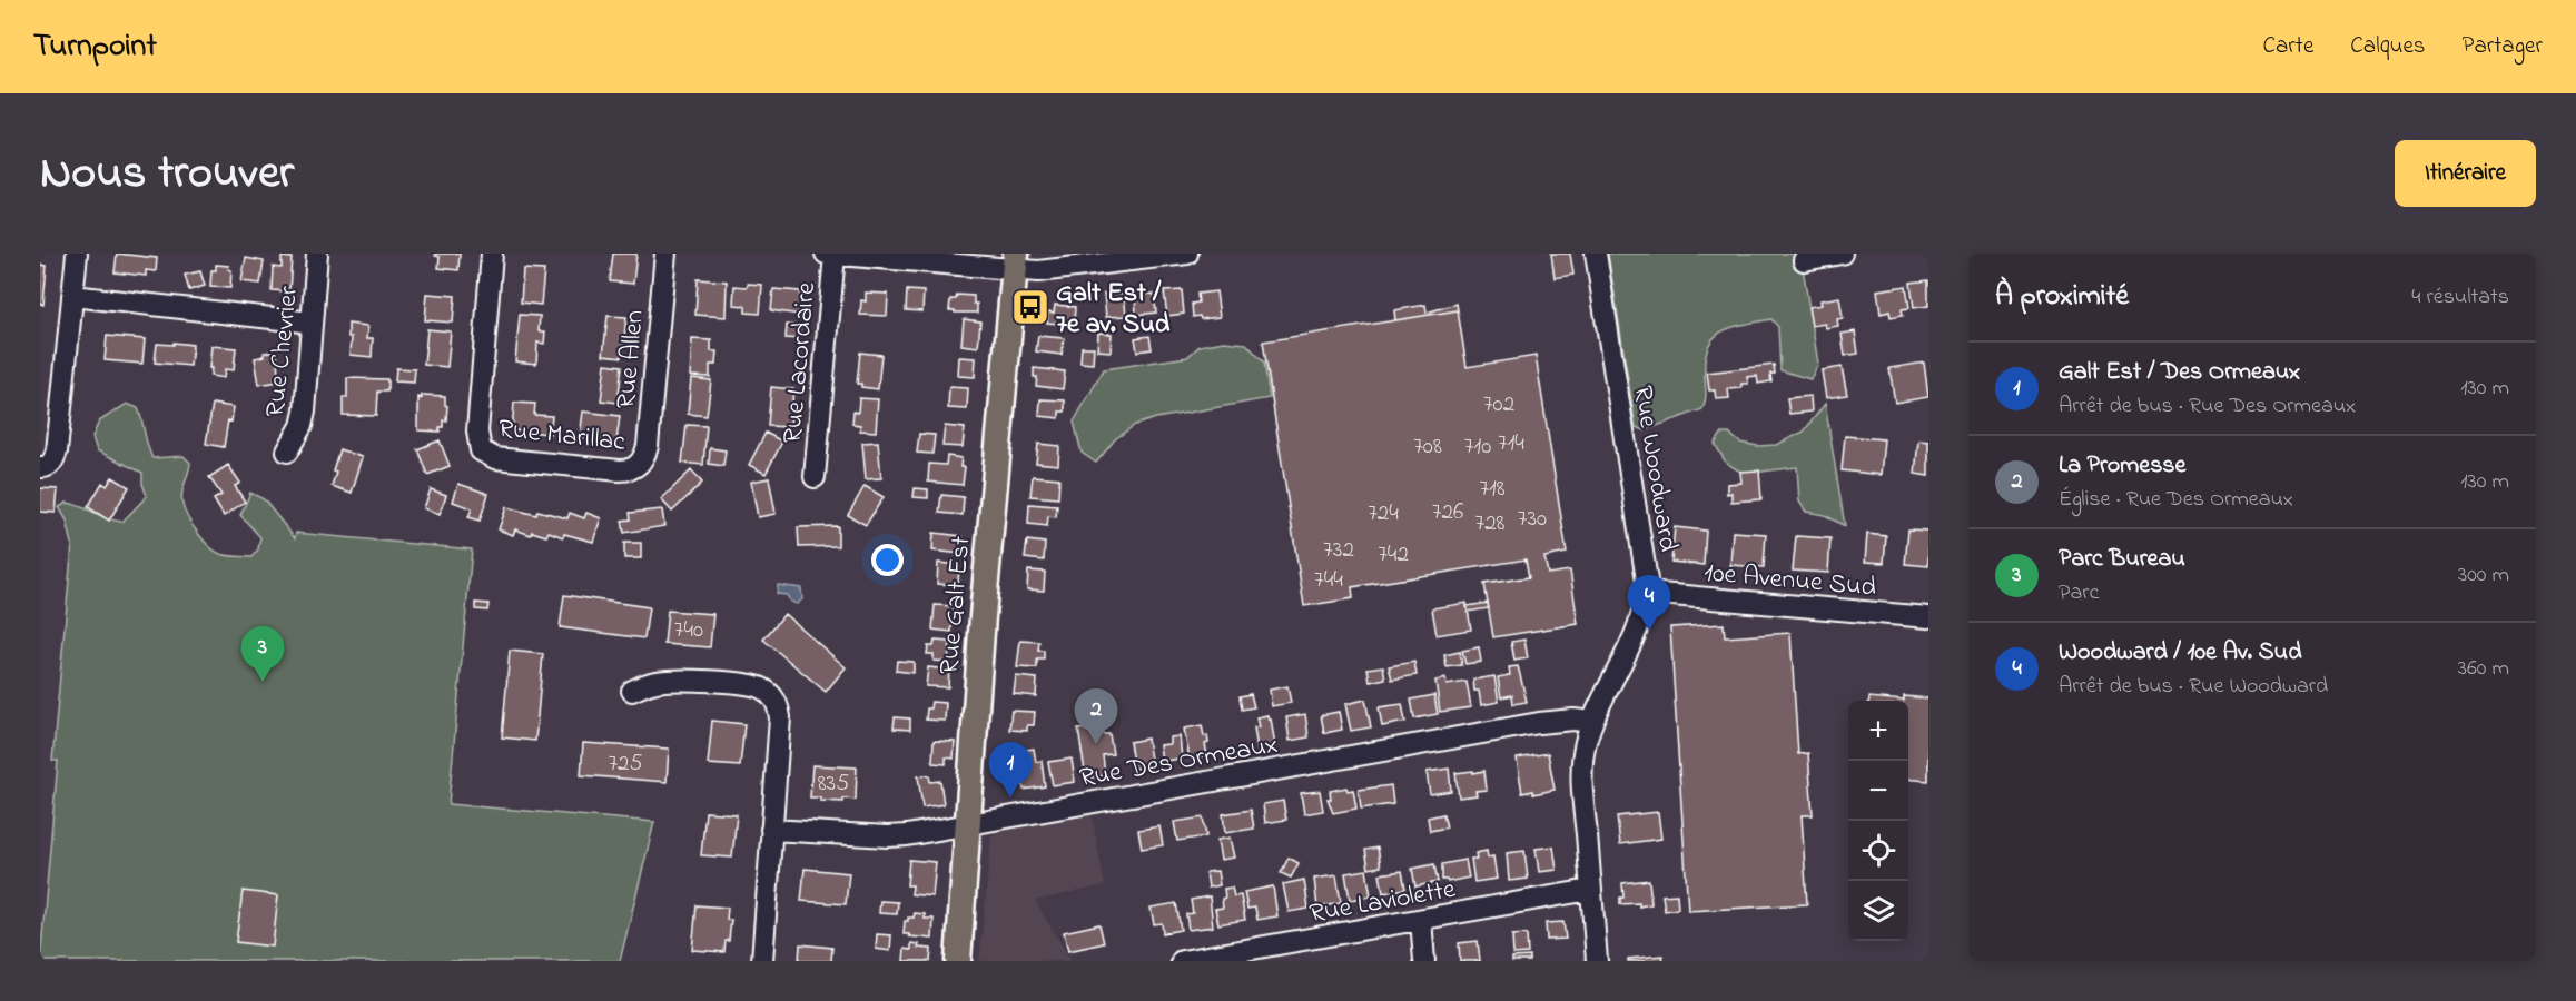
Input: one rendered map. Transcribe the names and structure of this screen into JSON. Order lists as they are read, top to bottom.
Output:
{
  "streets": {
    "main road": ["Rue Galt Est"],
    "street": [
      "Rue Chevrier",
      "Rue Allen",
      "Rue Lacordaire",
      "Rue Marillac",
      "Rue Woodward",
      "10e Avenue Sud",
      "Rue Des Ormeaux",
      "Rue Laviolette"
    ]
  },
  "crossings": [
    ["Rue Allen", "Rue Marillac"],
    ["Rue Woodward", "10e Avenue Sud"],
    ["Rue Woodward", "Rue Des Ormeaux"],
    ["Rue Woodward", "Rue Laviolette"],
    ["Rue Galt Est", "Rue Des Ormeaux"]
  ],
  "places": {
    "bus stop": ["Galt Est / 7e av. Sud"]
  },
  "house_numbers": [
    "702",
    "714",
    "708",
    "710",
    "718",
    "726",
    "724",
    "730",
    "728",
    "732",
    "742",
    "744",
    "740",
    "725",
    "835"
  ],
  "page": {
    "header": "Turnpoint",
    "nav": ["Carte", "Calques", "Partager"],
    "title": "Nous trouver",
    "buttons": "Itinéraire",
    "heading": ["À proximité", "4 résultats"],
    "list": [
      {
        "mark": "1",
        "name": "Galt Est / Des Ormeaux",
        "note": "Arrêt de bus · Rue Des Ormeaux",
        "value": "130 m"
      },
      {
        "mark": "2",
        "name": "La Promesse",
        "note": "Église · Rue Des Ormeaux",
        "value": "130 m"
      },
      {
        "mark": "3",
        "name": "Parc Bureau",
        "note": "Parc",
        "value": "300 m"
      },
      {
        "mark": "4",
        "name": "Woodward / 10e Av. Sud",
        "note": "Arrêt de bus · Rue Woodward",
        "value": "360 m"
      }
    ],
    "pins": [
      "4",
      "3",
      "2",
      "1"
    ],
    "map_buttons": ["+", "−"]
  }
}
